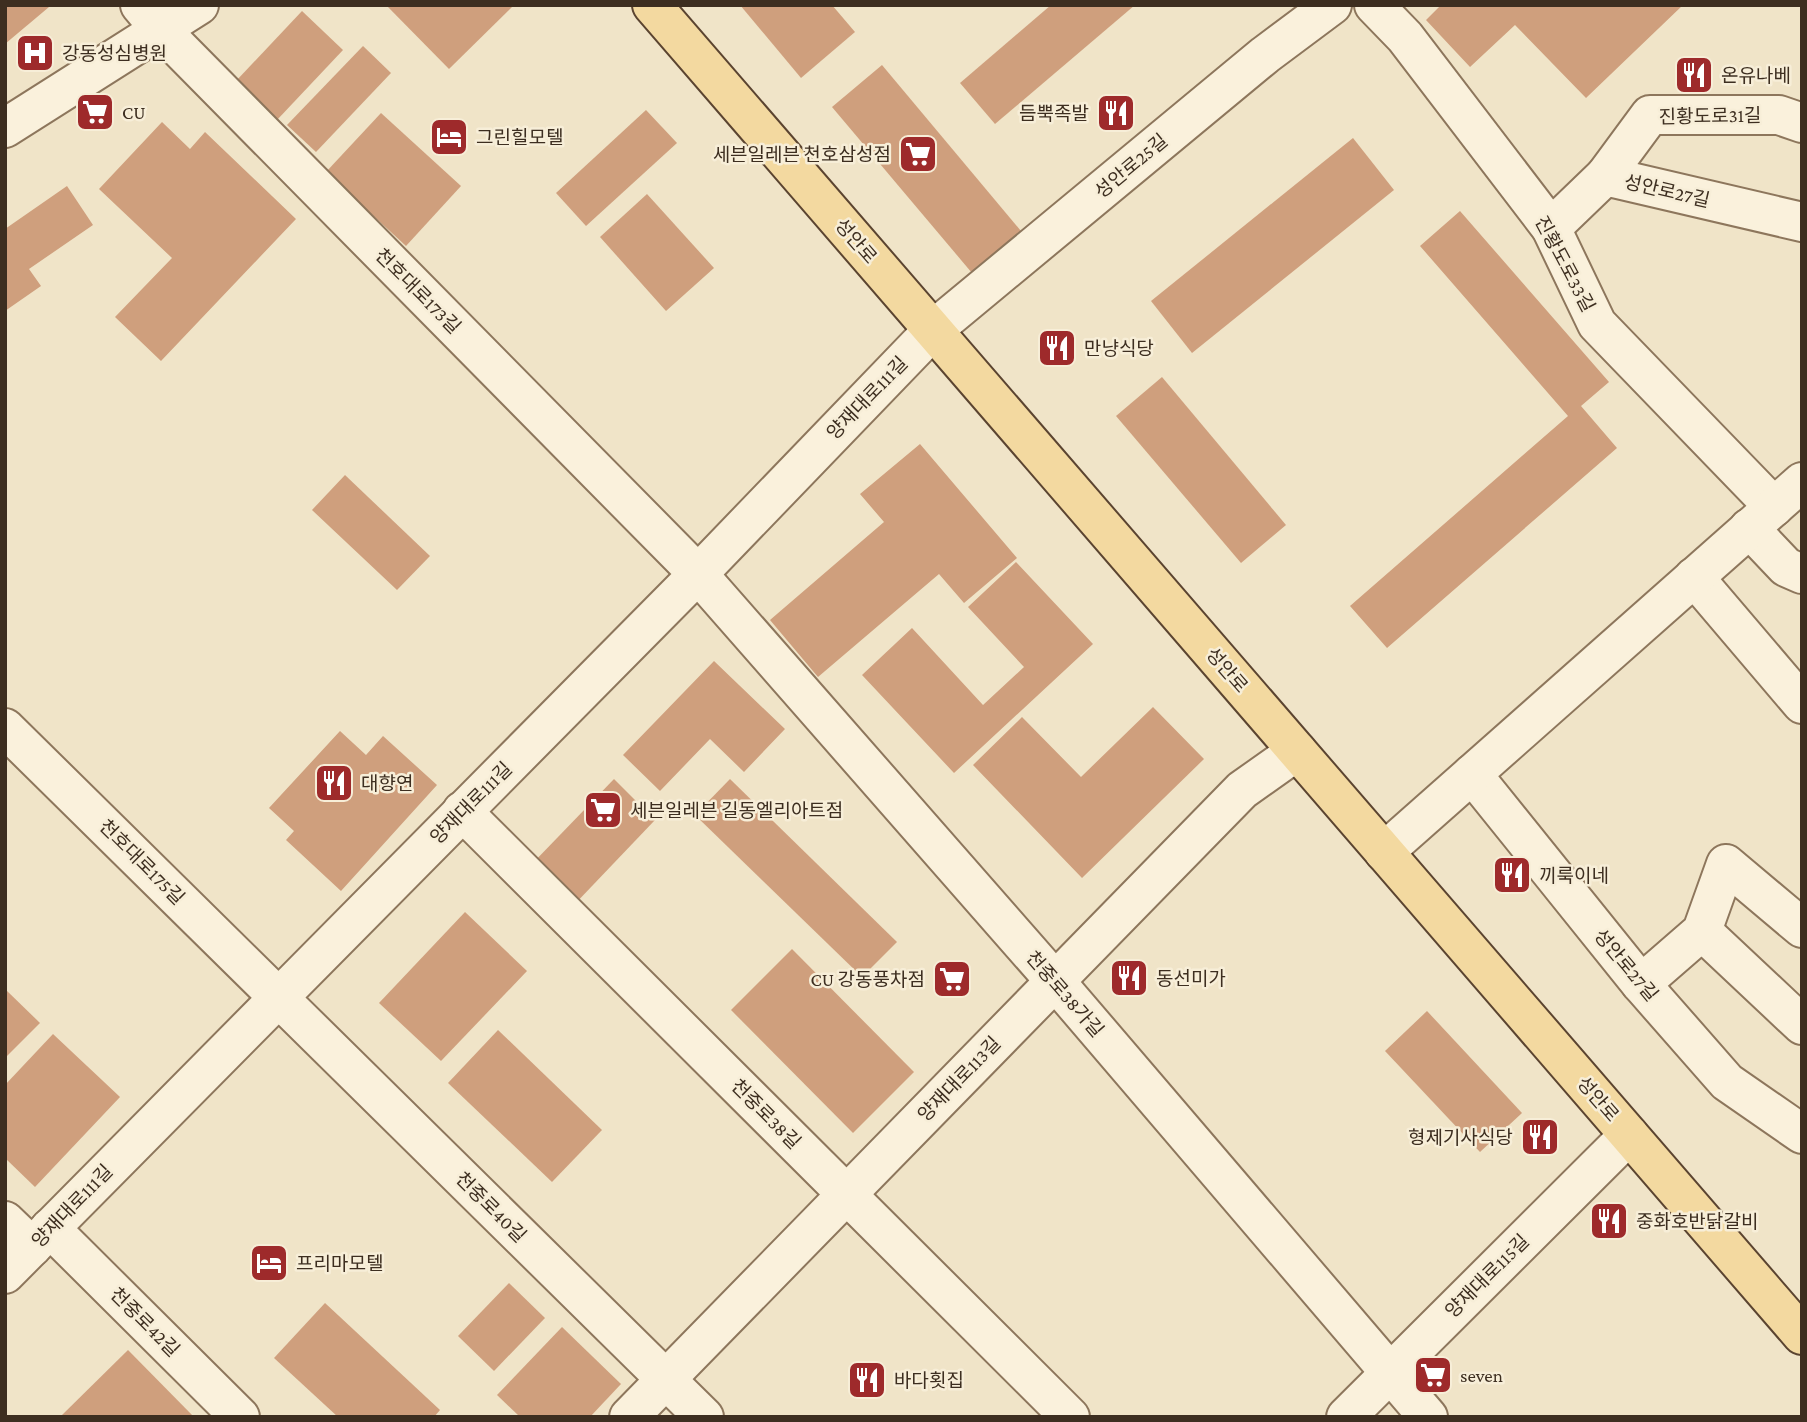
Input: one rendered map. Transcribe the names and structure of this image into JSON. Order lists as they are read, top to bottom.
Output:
{
  "streets": {
    "main road": ["성안로"],
    "street": [
      "진황도로31길",
      "성안로25길",
      "성안로27길",
      "진황도로33길",
      "천호대로173길",
      "양재대로111길",
      "천호대로175길",
      "천중로38가길",
      "양재대로113길",
      "천중로38길",
      "천중로40길",
      "양재대로115길",
      "천중로42길"
    ]
  },
  "crossings": [
    ["진황도로31길", "성안로27길"],
    ["성안로25길", "성안로"],
    ["성안로25길", "양재대로111길"],
    ["성안로27길", "진황도로33길"],
    ["성안로", "양재대로111길"],
    ["성안로", "양재대로113길"],
    ["성안로", "양재대로115길"],
    ["천호대로173길", "양재대로111길"],
    ["천호대로173길", "천중로38가길"],
    ["양재대로111길", "천호대로175길"],
    ["양재대로111길", "천중로38가길"],
    ["양재대로111길", "천중로38길"],
    ["양재대로111길", "천중로40길"],
    ["양재대로111길", "천중로42길"],
    ["천호대로175길", "천중로40길"],
    ["천중로38가길", "양재대로113길"],
    ["천중로38가길", "양재대로115길"],
    ["양재대로113길", "천중로38길"],
    ["양재대로113길", "천중로40길"]
  ],
  "places": {
    "hospital": ["강동성심병원"],
    "restaurant": [
      "온유나베",
      "듬뿍족발",
      "만냥식당",
      "대향연",
      "끼룩이네",
      "동선미가",
      "형제기사식당",
      "중화호반닭갈비",
      "바다횟집"
    ],
    "supermarket": [
      "CU",
      "세븐일레븐 천호삼성점",
      "세븐일레븐 길동엘리아트점",
      "CU 강동풍차점",
      "seven"
    ],
    "hotel": ["그린힐모텔", "프리마모텔"]
  }
}
